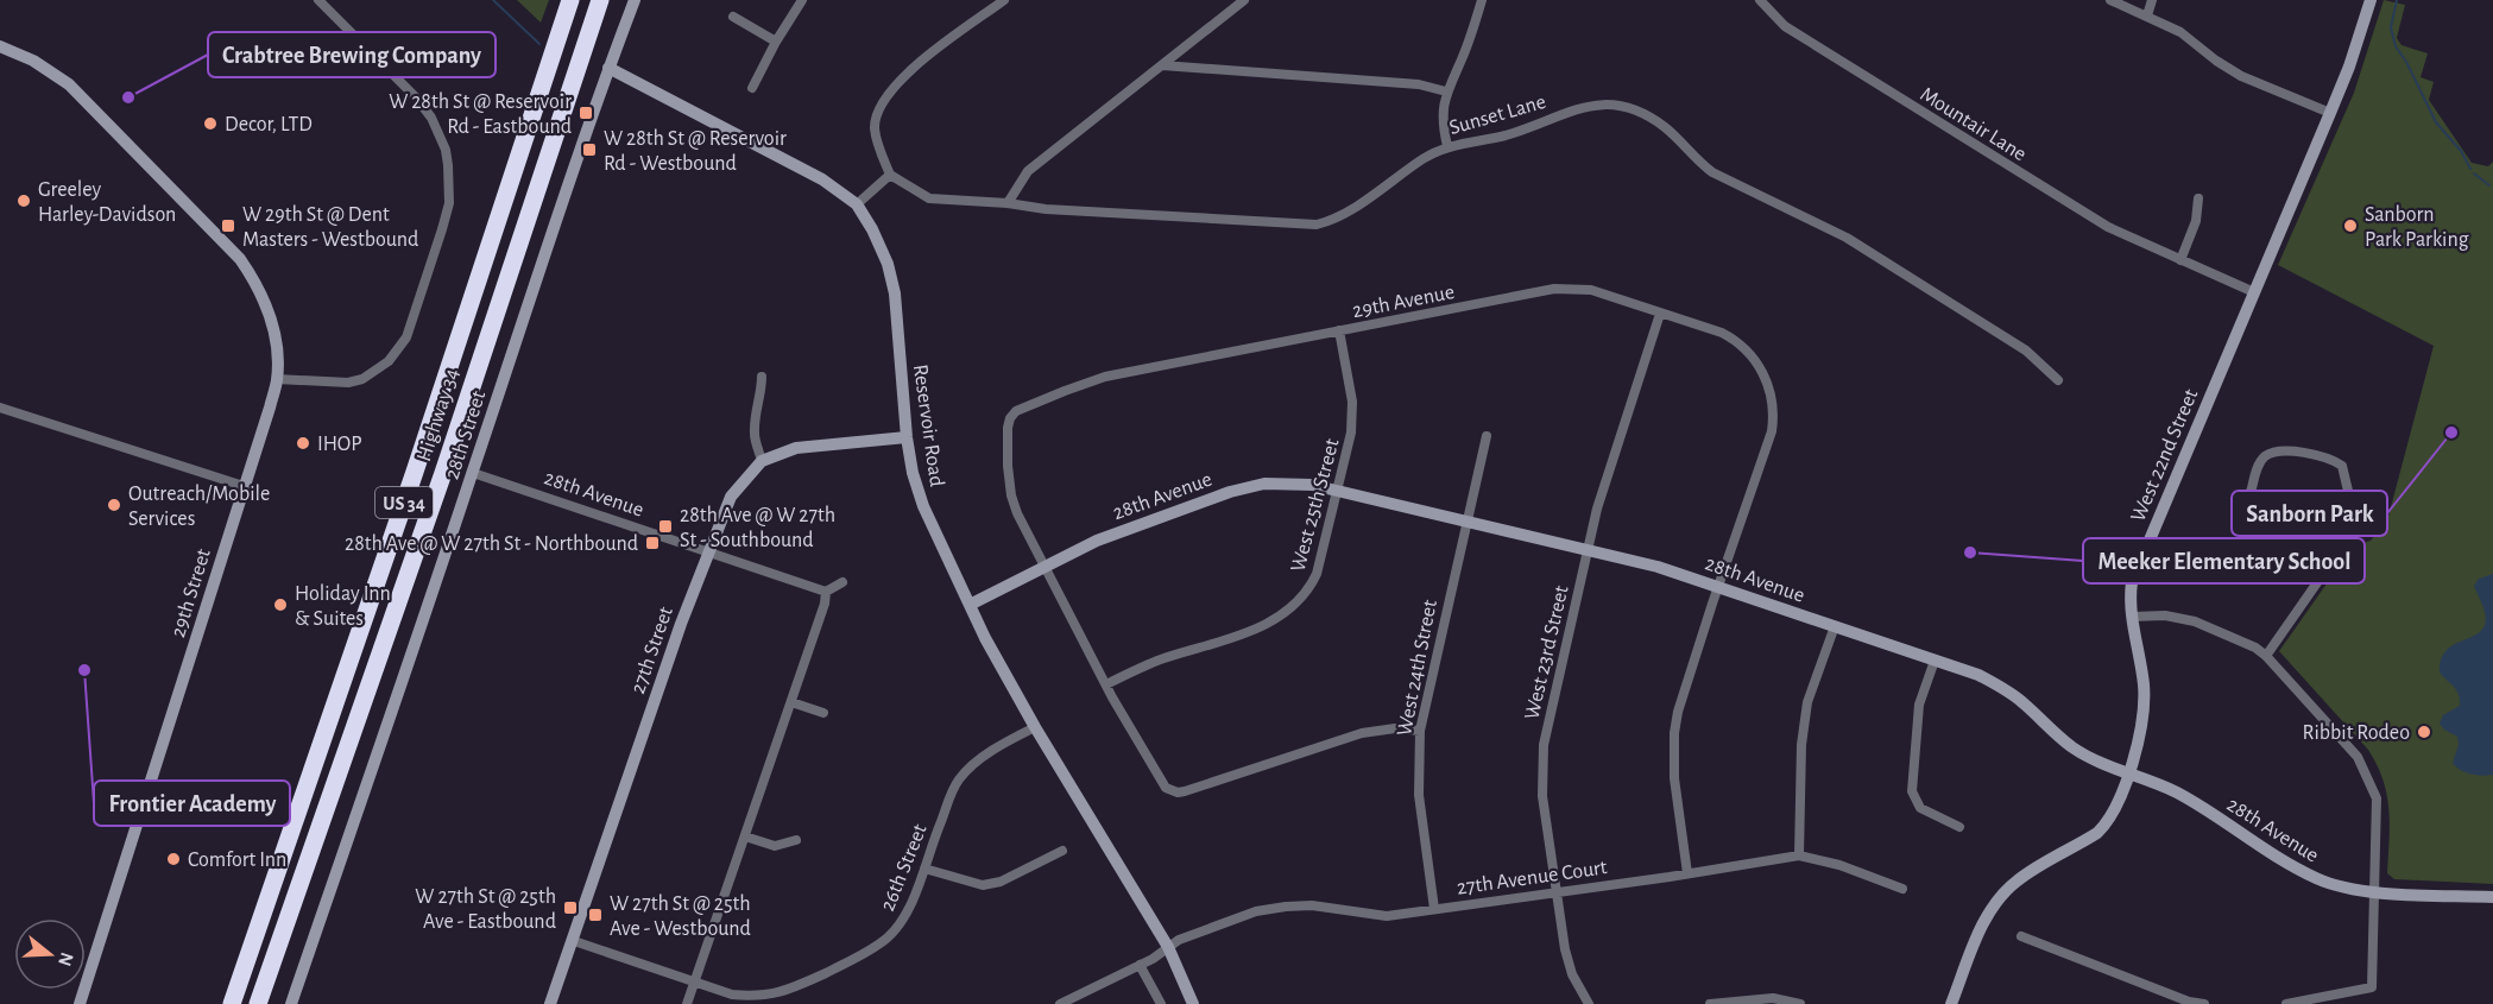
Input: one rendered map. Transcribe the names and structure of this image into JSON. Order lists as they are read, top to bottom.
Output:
{
  "streets": {
    "highway": ["Highway 34", "US 34"],
    "street": [
      "Sunset Lane",
      "Mountair Lane",
      "29th Avenue",
      "Reservoir Road",
      "28th Street",
      "West 22nd Street",
      "28th Avenue",
      "West 25th Street",
      "29th Street",
      "27th Street",
      "West 23rd Street",
      "West 24th Street",
      "26th Street",
      "27th Avenue Court"
    ]
  },
  "crossings": [
    ["Mountair Lane", "West 22nd Street"],
    ["29th Avenue", "28th Avenue"],
    ["29th Avenue", "West 25th Street"],
    ["29th Avenue", "West 23rd Street"],
    ["Reservoir Road", "28th Street"],
    ["Reservoir Road", "28th Avenue"],
    ["Reservoir Road", "26th Street"],
    ["Reservoir Road", "27th Avenue Court"],
    ["28th Street", "28th Avenue"],
    ["West 22nd Street", "28th Avenue"],
    ["28th Avenue", "West 25th Street"],
    ["28th Avenue", "27th Street"],
    ["28th Avenue", "West 23rd Street"],
    ["28th Avenue", "West 24th Street"],
    ["27th Street", "26th Street"],
    ["West 23rd Street", "27th Avenue Court"],
    ["West 24th Street", "27th Avenue Court"]
  ],
  "places": {
    "other": [
      "Crabtree Brewing Company",
      "Decor, LTD",
      "Greeley Harley-Davidson",
      "Sanborn Park Parking",
      "Sanborn Park",
      "IHOP",
      "Outreach/Mobile Services",
      "Meeker Elementary School",
      "Holiday Inn & Suites",
      "Frontier Academy",
      "Ribbit Rodeo",
      "Comfort Inn"
    ],
    "transit": [
      "W 28th St @ Reservoir Rd - Eastbound",
      "W 28th St @ Reservoir Rd - Westbound",
      "W 29th St @ Dent Masters - Westbound",
      "28th Ave @ W 27th St - Southbound",
      "28th Ave @ W 27th St - Northbound",
      "W 27th St @ 25th Ave - Eastbound",
      "W 27th St @ 25th Ave - Westbound"
    ]
  },
  "north": "right"
}
